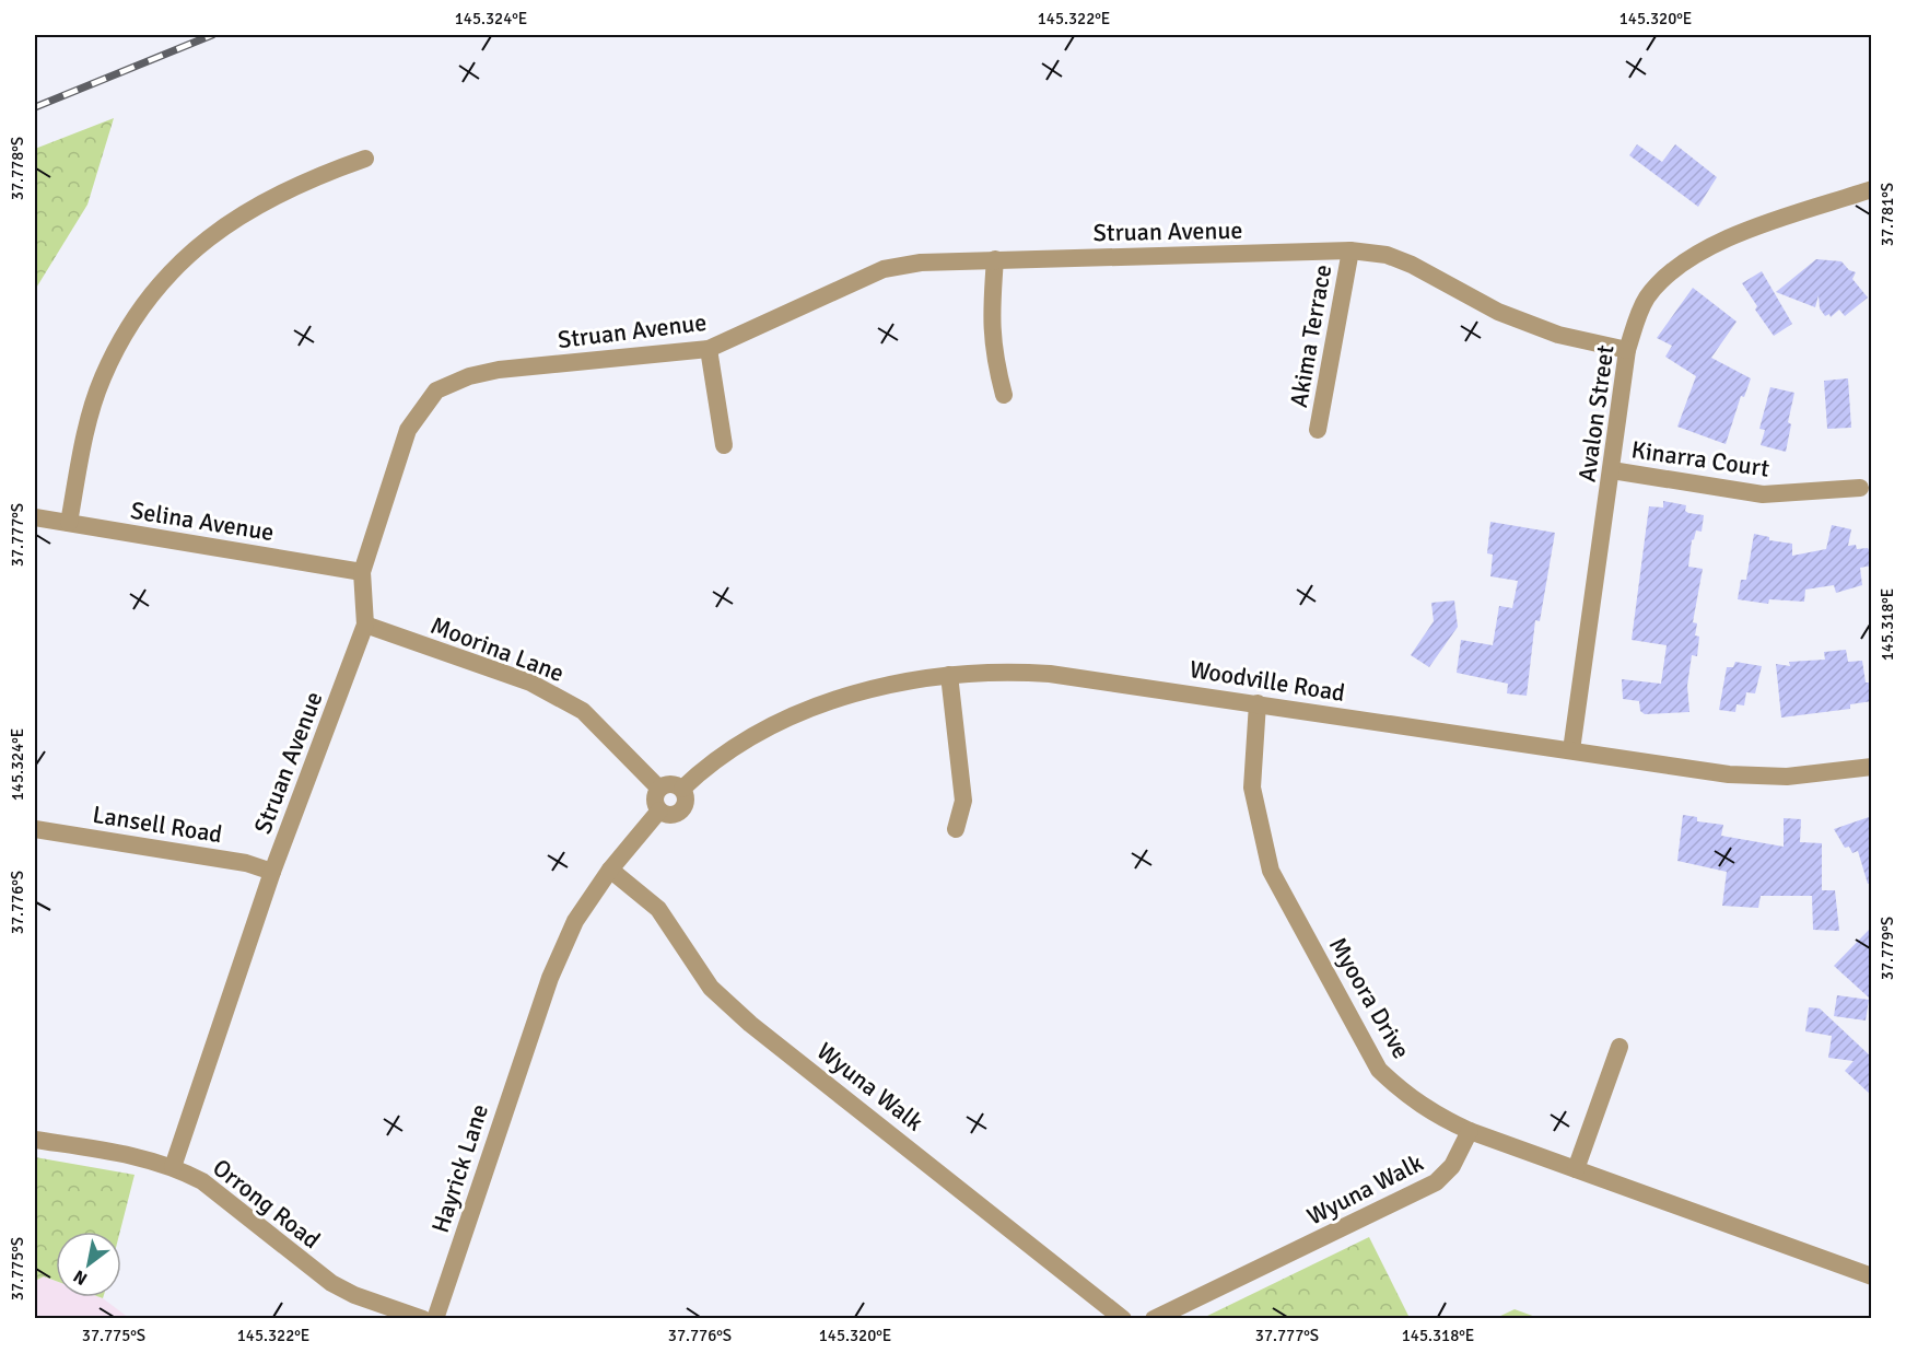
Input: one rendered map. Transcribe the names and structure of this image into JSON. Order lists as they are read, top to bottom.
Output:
{
  "streets": {
    "street": [
      "Struan Avenue",
      "Akima Terrace",
      "Avalon Street",
      "Kinarra Court",
      "Selina Avenue",
      "Moorina Lane",
      "Woodville Road",
      "Lansell Road",
      "Myoora Drive",
      "Wyuna Walk",
      "Hayrick Lane",
      "Orrong Road"
    ]
  },
  "crossings": [
    ["Struan Avenue", "Akima Terrace"],
    ["Struan Avenue", "Avalon Street"],
    ["Struan Avenue", "Selina Avenue"],
    ["Struan Avenue", "Moorina Lane"],
    ["Struan Avenue", "Lansell Road"],
    ["Struan Avenue", "Orrong Road"],
    ["Avalon Street", "Kinarra Court"],
    ["Avalon Street", "Woodville Road"],
    ["Moorina Lane", "Woodville Road"],
    ["Woodville Road", "Myoora Drive"],
    ["Myoora Drive", "Wyuna Walk"],
    ["Wyuna Walk", "Hayrick Lane"]
  ],
  "north": "bottom left",
  "coordinates": [
    "145.324°E",
    "145.322°E",
    "145.320°E",
    "37.778°S",
    "37.781°S",
    "37.777°S",
    "145.318°E",
    "37.776°S",
    "37.779°S",
    "37.775°S"
  ]
}
